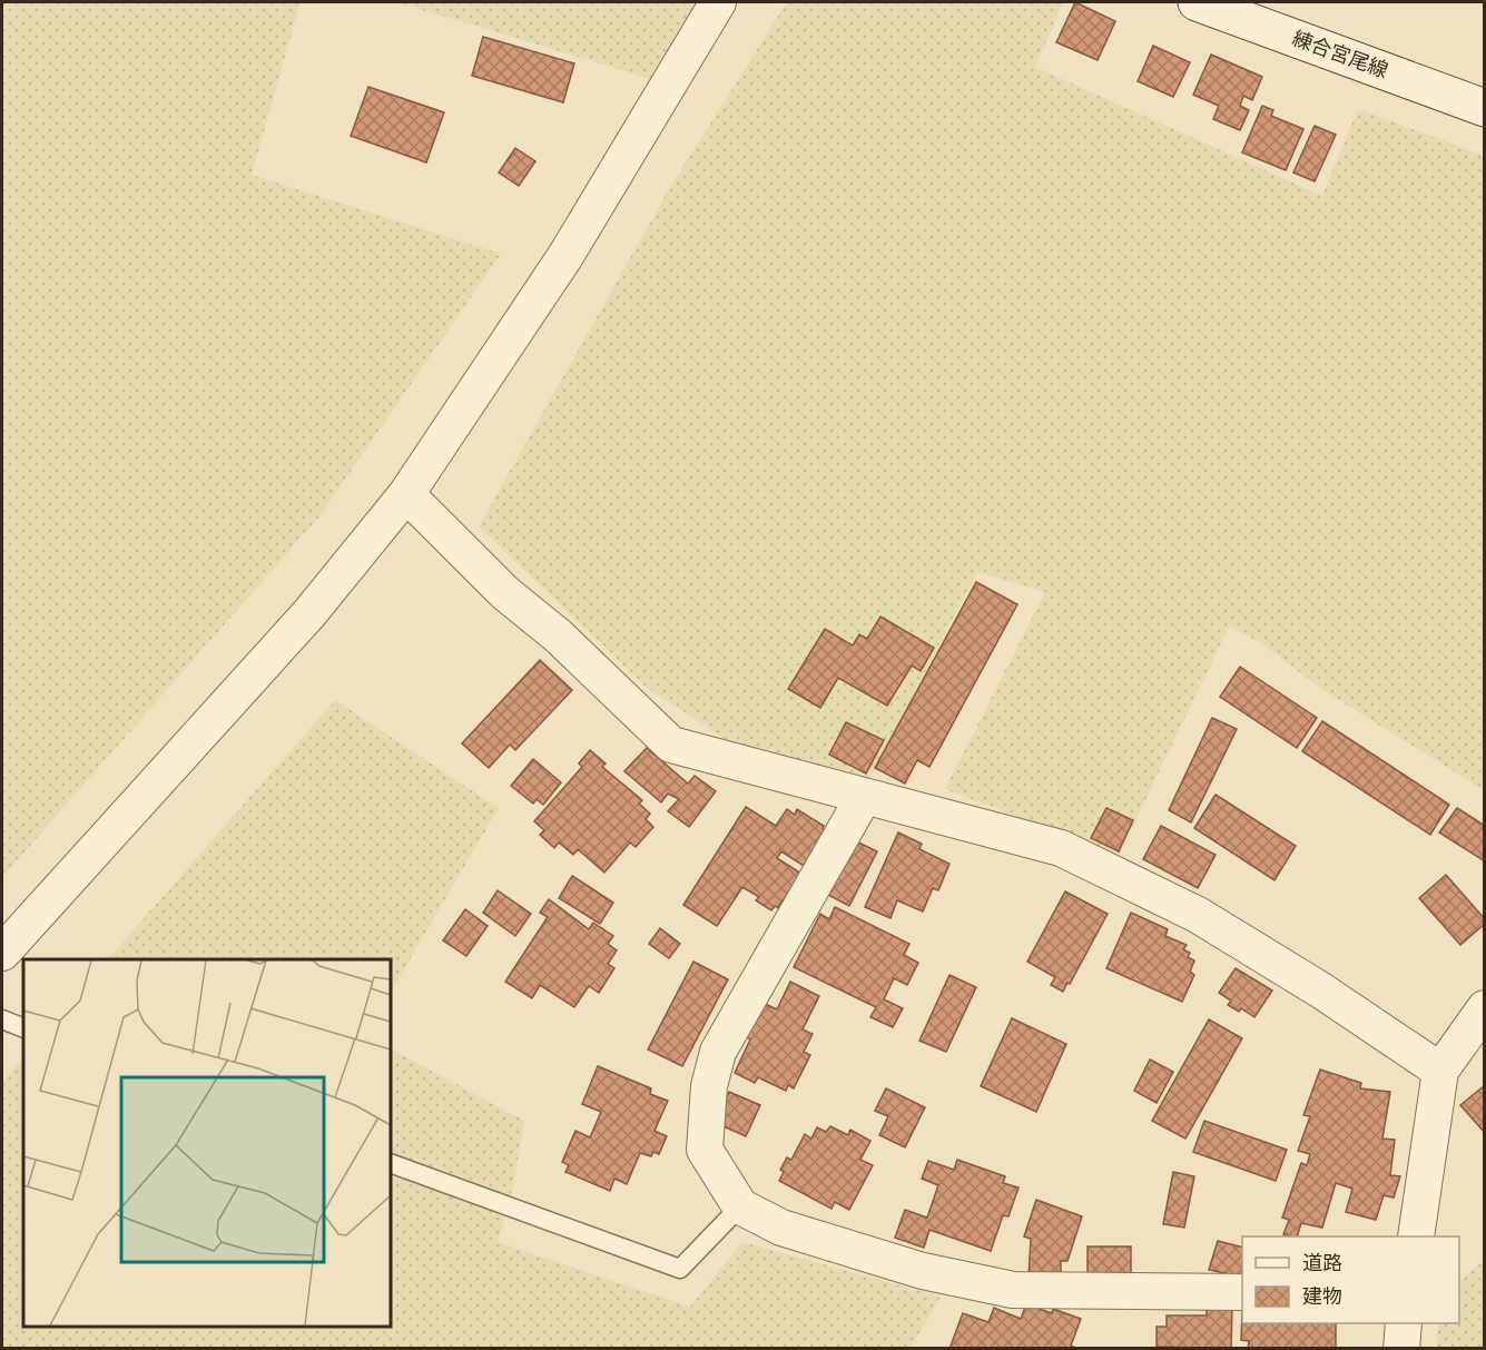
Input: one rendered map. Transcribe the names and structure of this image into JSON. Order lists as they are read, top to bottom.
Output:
{
  "streets": {
    "main road": ["練合宮尾線"]
  },
  "legend": ["道路", "建物"]
}
